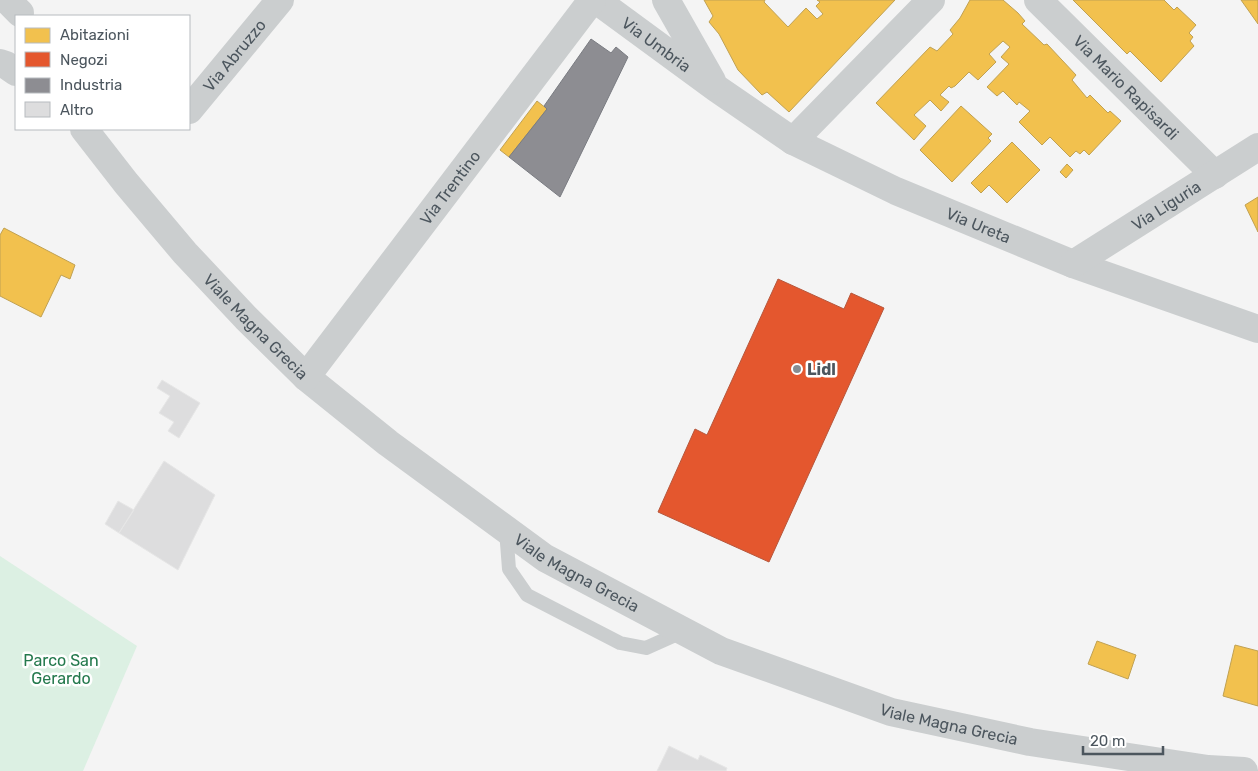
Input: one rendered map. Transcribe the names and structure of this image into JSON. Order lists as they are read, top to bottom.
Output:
{
  "streets": {
    "street": [
      "Via Umbria",
      "Via Abruzzo",
      "Via Mario Rapisardi",
      "Via Trentino",
      "Via Liguria",
      "Via Ureta",
      "Viale Magna Grecia"
    ]
  },
  "crossings": [
    ["Via Umbria", "Via Trentino"],
    ["Via Umbria", "Via Ureta"],
    ["Via Mario Rapisardi", "Via Liguria"],
    ["Via Trentino", "Viale Magna Grecia"],
    ["Via Liguria", "Via Ureta"]
  ],
  "parks": ["Parco San Gerardo"],
  "places": ["Lidl"],
  "legend": [
    "Abitazioni",
    "Negozi",
    "Industria",
    "Altro"
  ],
  "scale_bar": "20 m"
}
